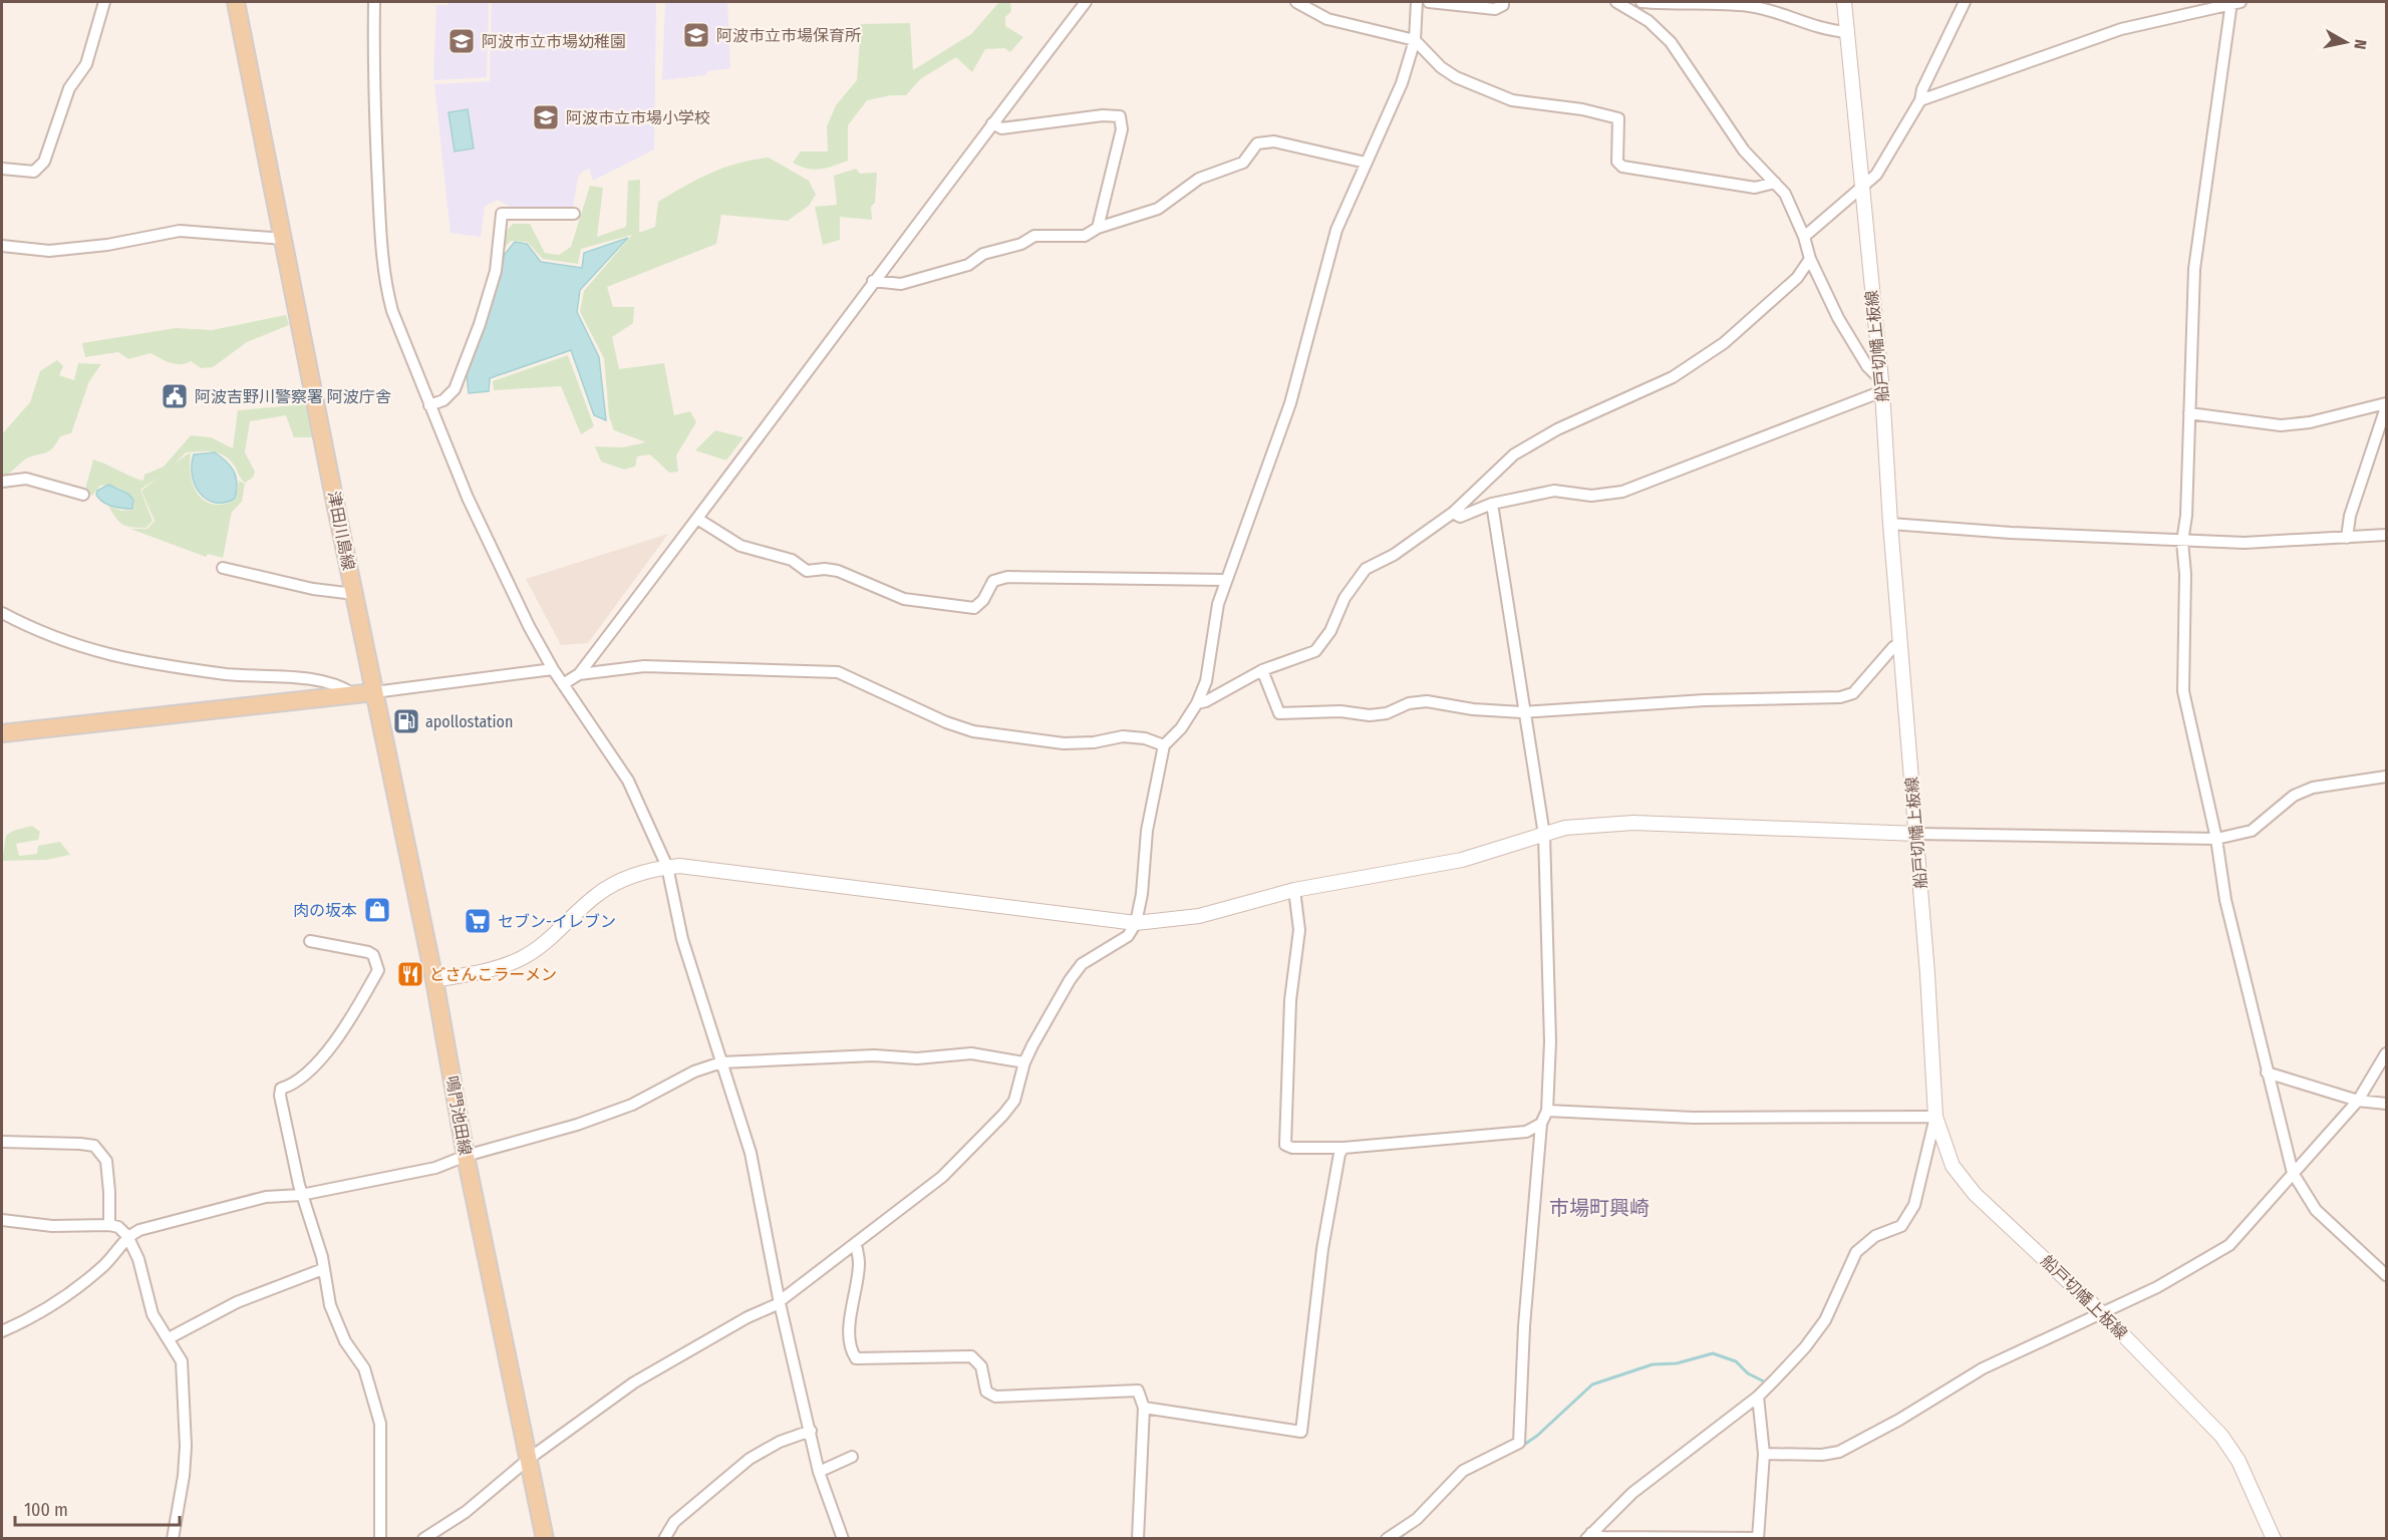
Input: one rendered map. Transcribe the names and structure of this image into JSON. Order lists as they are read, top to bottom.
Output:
{
  "streets": {
    "main road": ["船戸切幡上板線", "津田川島線", "鳴門池田線"]
  },
  "crossings": [
    ["津田川島線", "鳴門池田線"]
  ],
  "districts": ["市場町興崎"],
  "places": {
    "school or university": ["阿波市立市場保育所", "阿波市立市場幼稚園", "阿波市立市場小学校"],
    "public building": ["阿波吉野川警察署 阿波庁舎"],
    "fuel station": ["apollostation"],
    "shop": ["肉の坂本"],
    "supermarket": ["セブン-イレブン"],
    "restaurant": ["どさんこラーメン"]
  },
  "scale_bar": "100 m",
  "north": "right"
}
